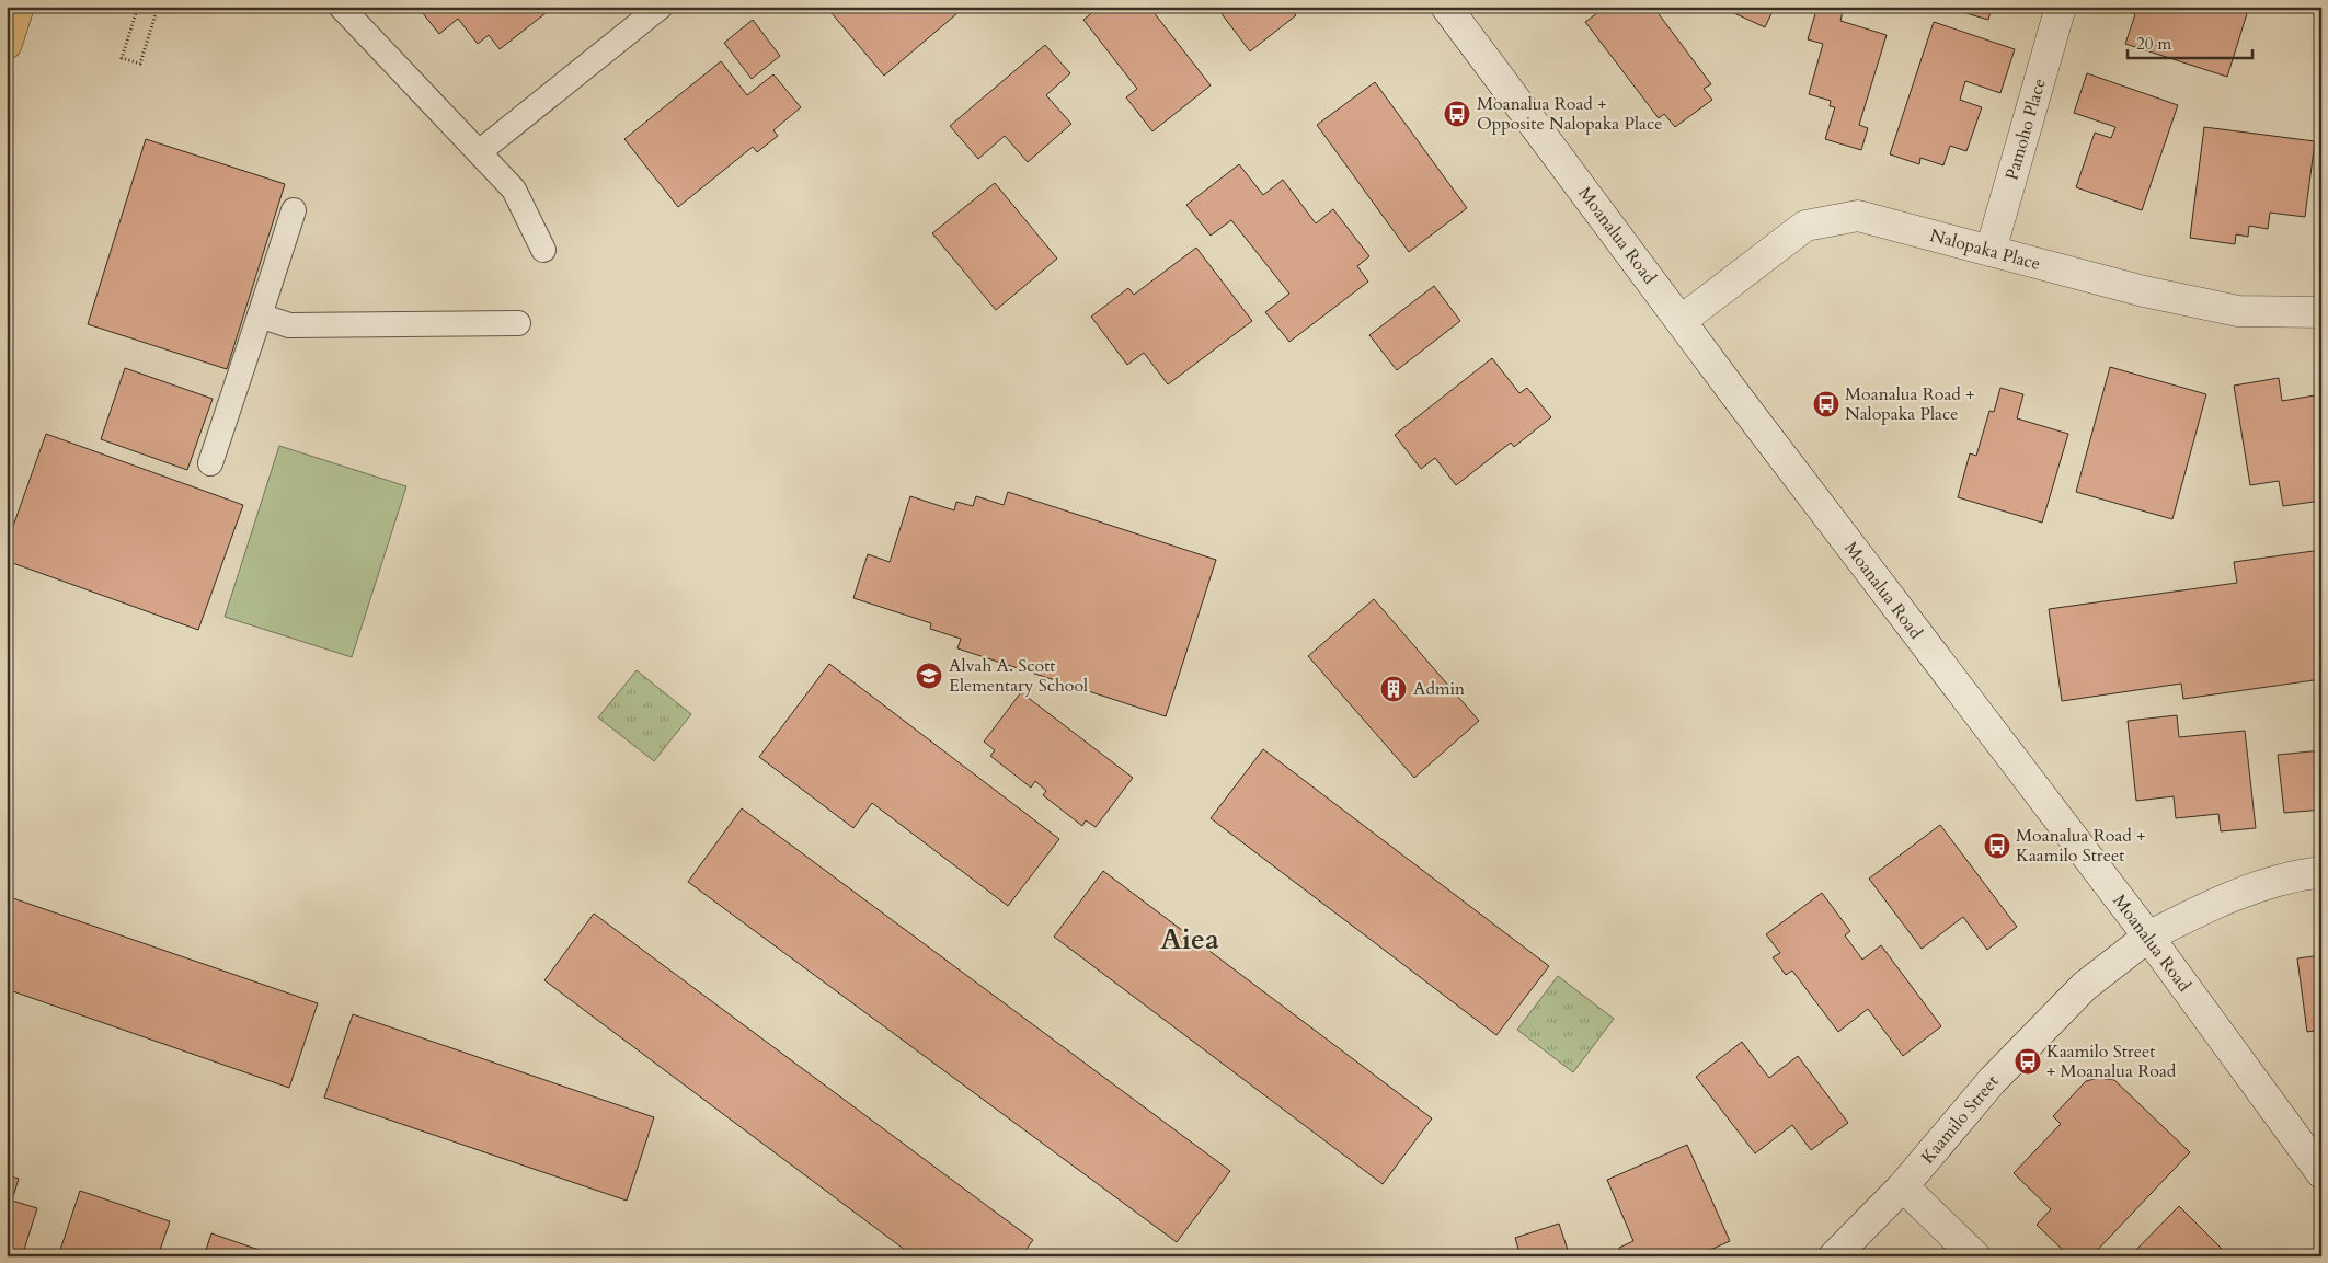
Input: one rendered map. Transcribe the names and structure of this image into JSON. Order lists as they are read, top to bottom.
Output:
{
  "streets": {
    "street": [
      "Pamoho Place",
      "Moanalua Road",
      "Nalopaka Place",
      "Kaamilo Street"
    ]
  },
  "crossings": [
    ["Pamoho Place", "Nalopaka Place"],
    ["Moanalua Road", "Nalopaka Place"],
    ["Moanalua Road", "Kaamilo Street"]
  ],
  "districts": ["Aiea"],
  "places": {
    "bus stop": [
      "Moanalua Road + Opposite Nalopaka Place",
      "Moanalua Road + Nalopaka Place",
      "Moanalua Road + Kaamilo Street",
      "Kaamilo Street + Moanalua Road"
    ],
    "school or university": ["Alvah A. Scott Elementary School"],
    "building": ["Admin"]
  },
  "scale_bar": "20 m"
}
